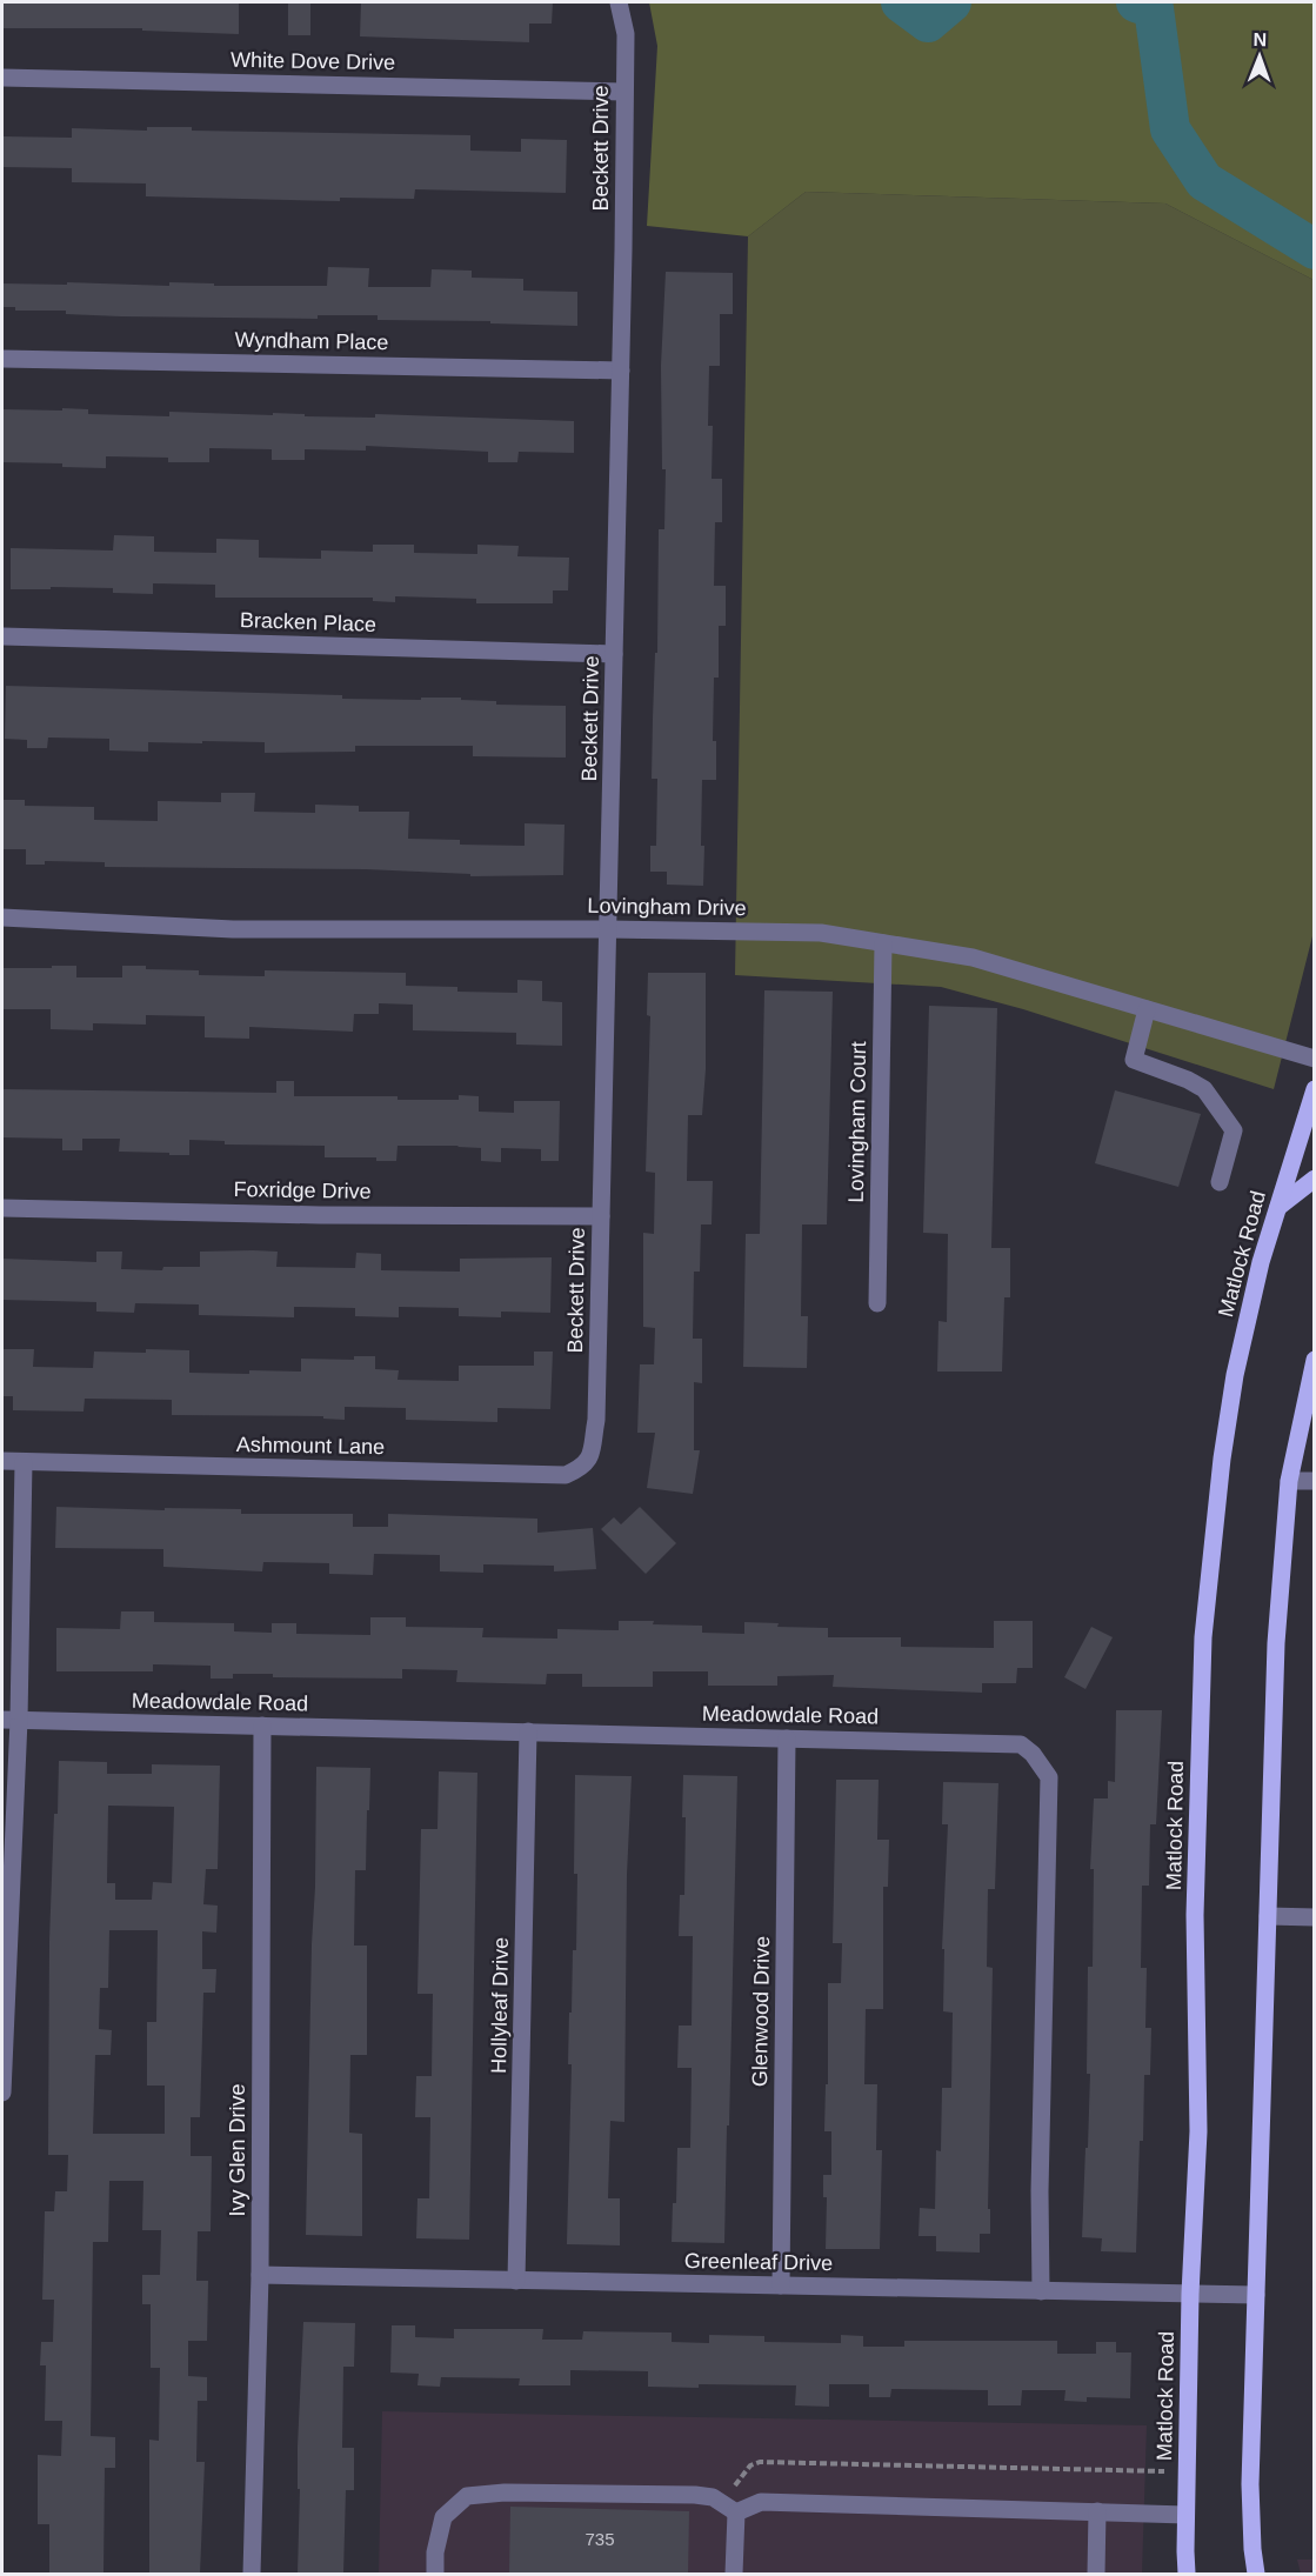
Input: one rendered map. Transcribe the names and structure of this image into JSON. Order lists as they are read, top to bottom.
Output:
{
  "streets": {
    "main road": ["Matlock Road"],
    "street": [
      "White Dove Drive",
      "Beckett Drive",
      "Wyndham Place",
      "Bracken Place",
      "Lovingham Drive",
      "Lovingham Court",
      "Foxridge Drive",
      "Ashmount Lane",
      "Meadowdale Road",
      "Hollyleaf Drive",
      "Glenwood Drive",
      "Ivy Glen Drive",
      "Greenleaf Drive"
    ]
  },
  "crossings": [
    ["White Dove Drive", "Beckett Drive"],
    ["Beckett Drive", "Wyndham Place"],
    ["Beckett Drive", "Bracken Place"],
    ["Beckett Drive", "Lovingham Drive"],
    ["Beckett Drive", "Foxridge Drive"],
    ["Beckett Drive", "Ashmount Lane"],
    ["Lovingham Drive", "Lovingham Court"],
    ["Matlock Road", "Greenleaf Drive"],
    ["Meadowdale Road", "Hollyleaf Drive"],
    ["Meadowdale Road", "Glenwood Drive"],
    ["Meadowdale Road", "Ivy Glen Drive"],
    ["Meadowdale Road", "Greenleaf Drive"],
    ["Hollyleaf Drive", "Greenleaf Drive"],
    ["Glenwood Drive", "Greenleaf Drive"],
    ["Ivy Glen Drive", "Greenleaf Drive"]
  ],
  "house_numbers": ["735"],
  "north": "top"
}
